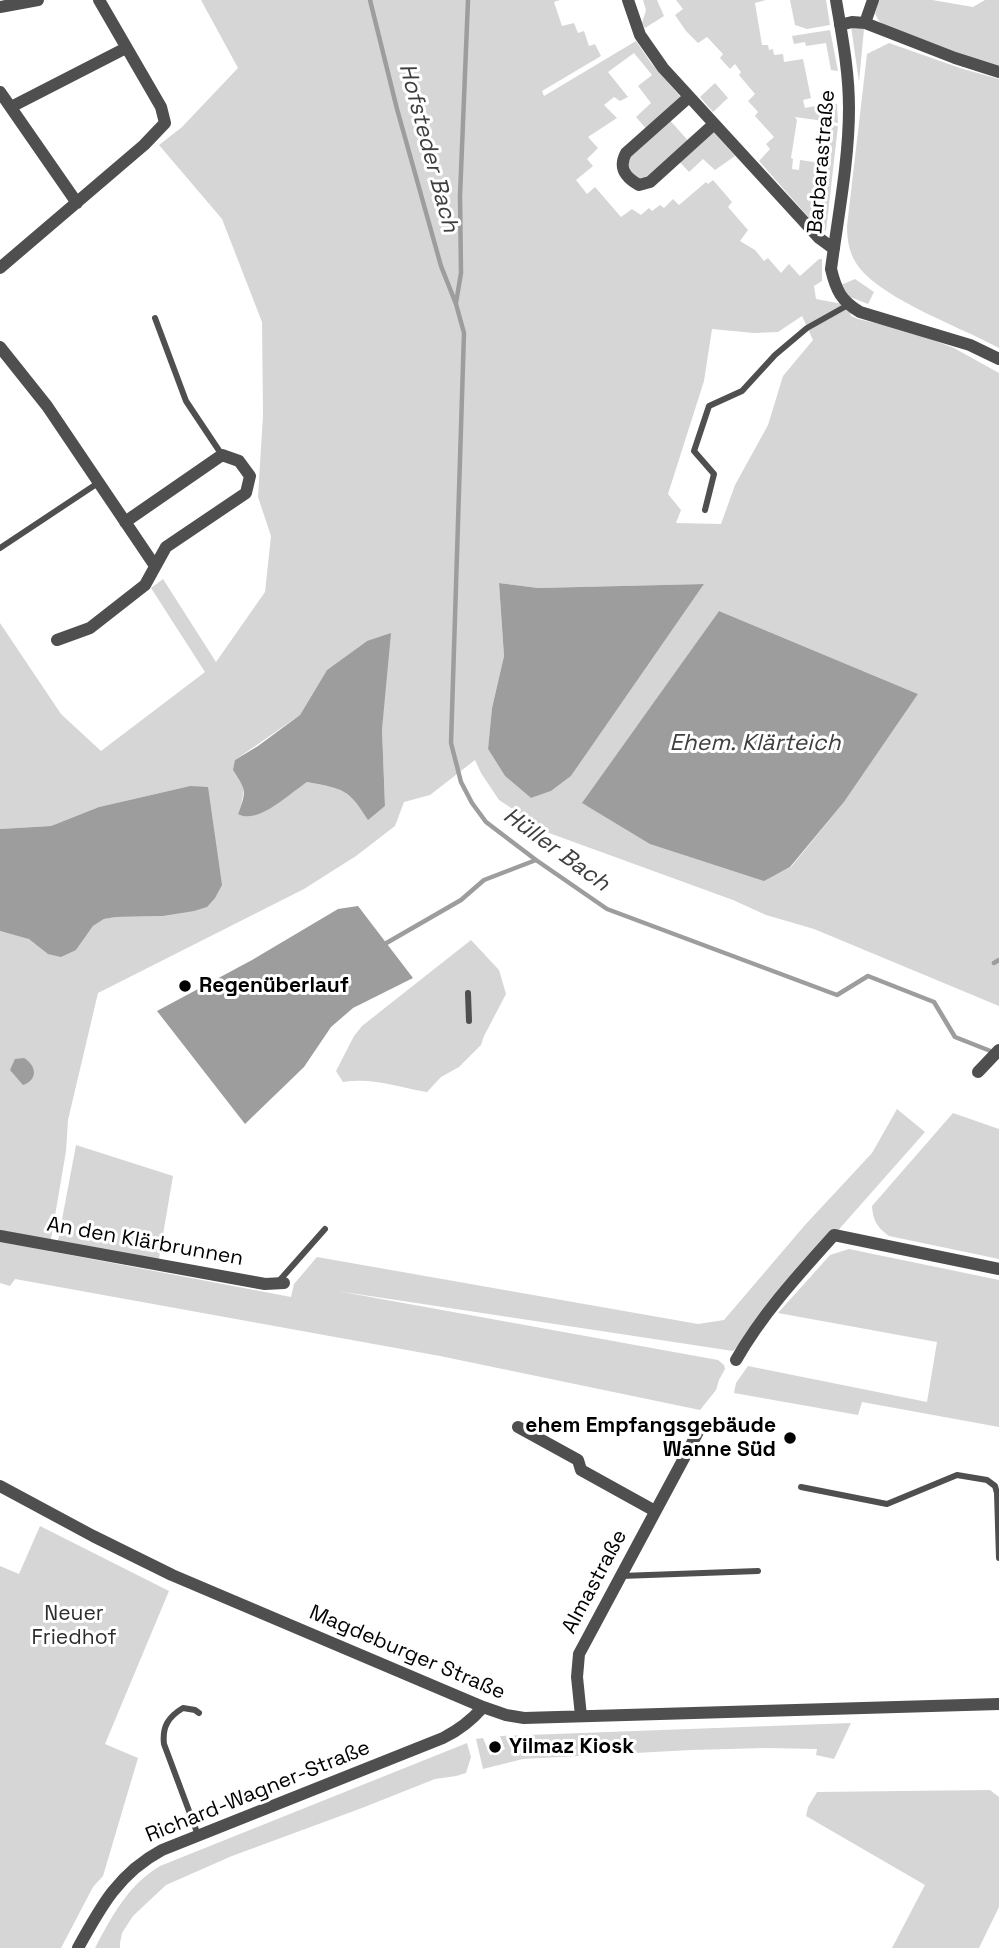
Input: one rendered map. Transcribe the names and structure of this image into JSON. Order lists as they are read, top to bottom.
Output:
{
  "streets": {
    "street": [
      "Barbarastraße",
      "An den Klärbrunnen",
      "Almastraße",
      "Magdeburger Straße",
      "Richard-Wagner-Straße"
    ]
  },
  "crossings": [
    ["Almastraße", "Magdeburger Straße"],
    ["Magdeburger Straße", "Richard-Wagner-Straße"]
  ],
  "water": ["Hofsteder Bach", "Ehem. Klärteich", "Hüller Bach"],
  "parks": ["Neuer Friedhof"],
  "places": ["Regenüberlauf", "ehem Empfangsgebäude Wanne Süd", "Yilmaz Kiosk"]
}
